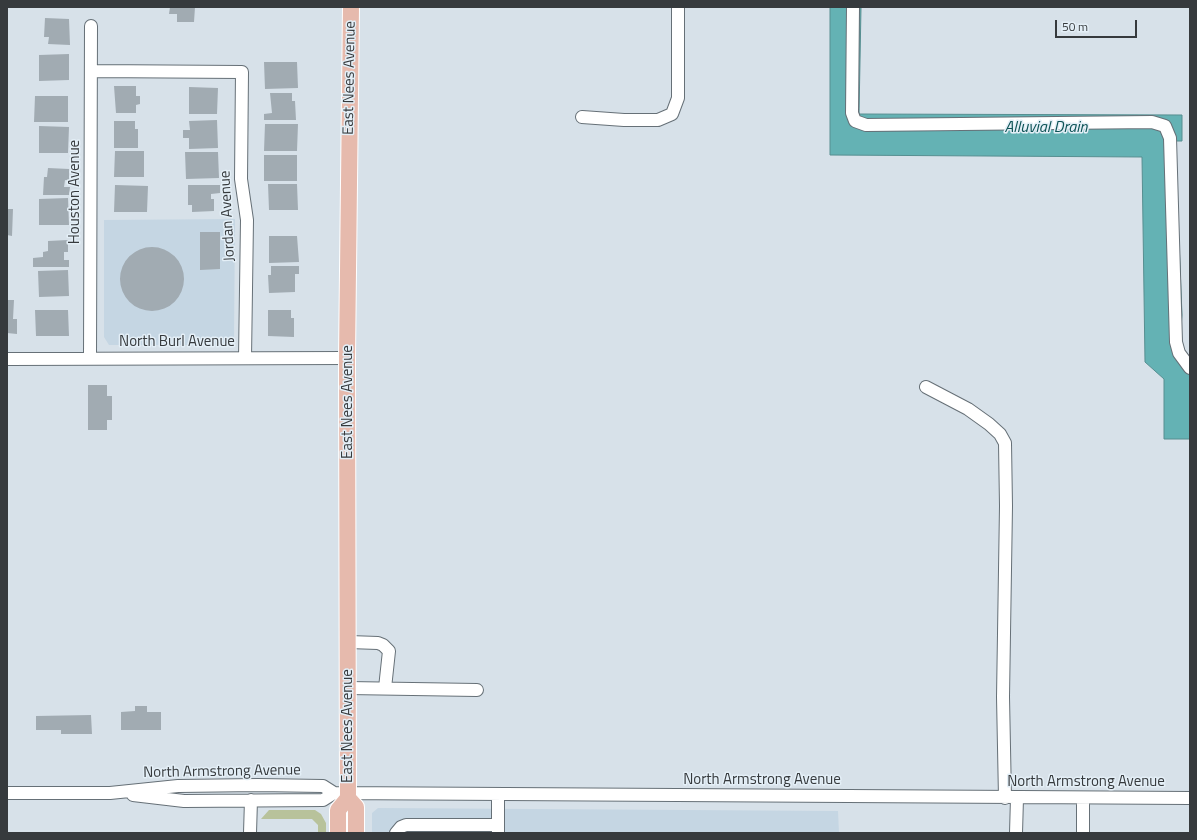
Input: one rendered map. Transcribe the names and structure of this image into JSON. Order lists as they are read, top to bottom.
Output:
{
  "streets": {
    "main road": ["East Nees Avenue"],
    "street": [
      "Houston Avenue",
      "Jordan Avenue",
      "North Burl Avenue",
      "North Armstrong Avenue"
    ]
  },
  "crossings": [
    ["East Nees Avenue", "North Burl Avenue"],
    ["East Nees Avenue", "North Armstrong Avenue"],
    ["Houston Avenue", "Jordan Avenue"],
    ["Houston Avenue", "North Burl Avenue"],
    ["Jordan Avenue", "North Burl Avenue"]
  ],
  "water": ["Alluvial Drain"],
  "scale_bar": "50 m"
}
